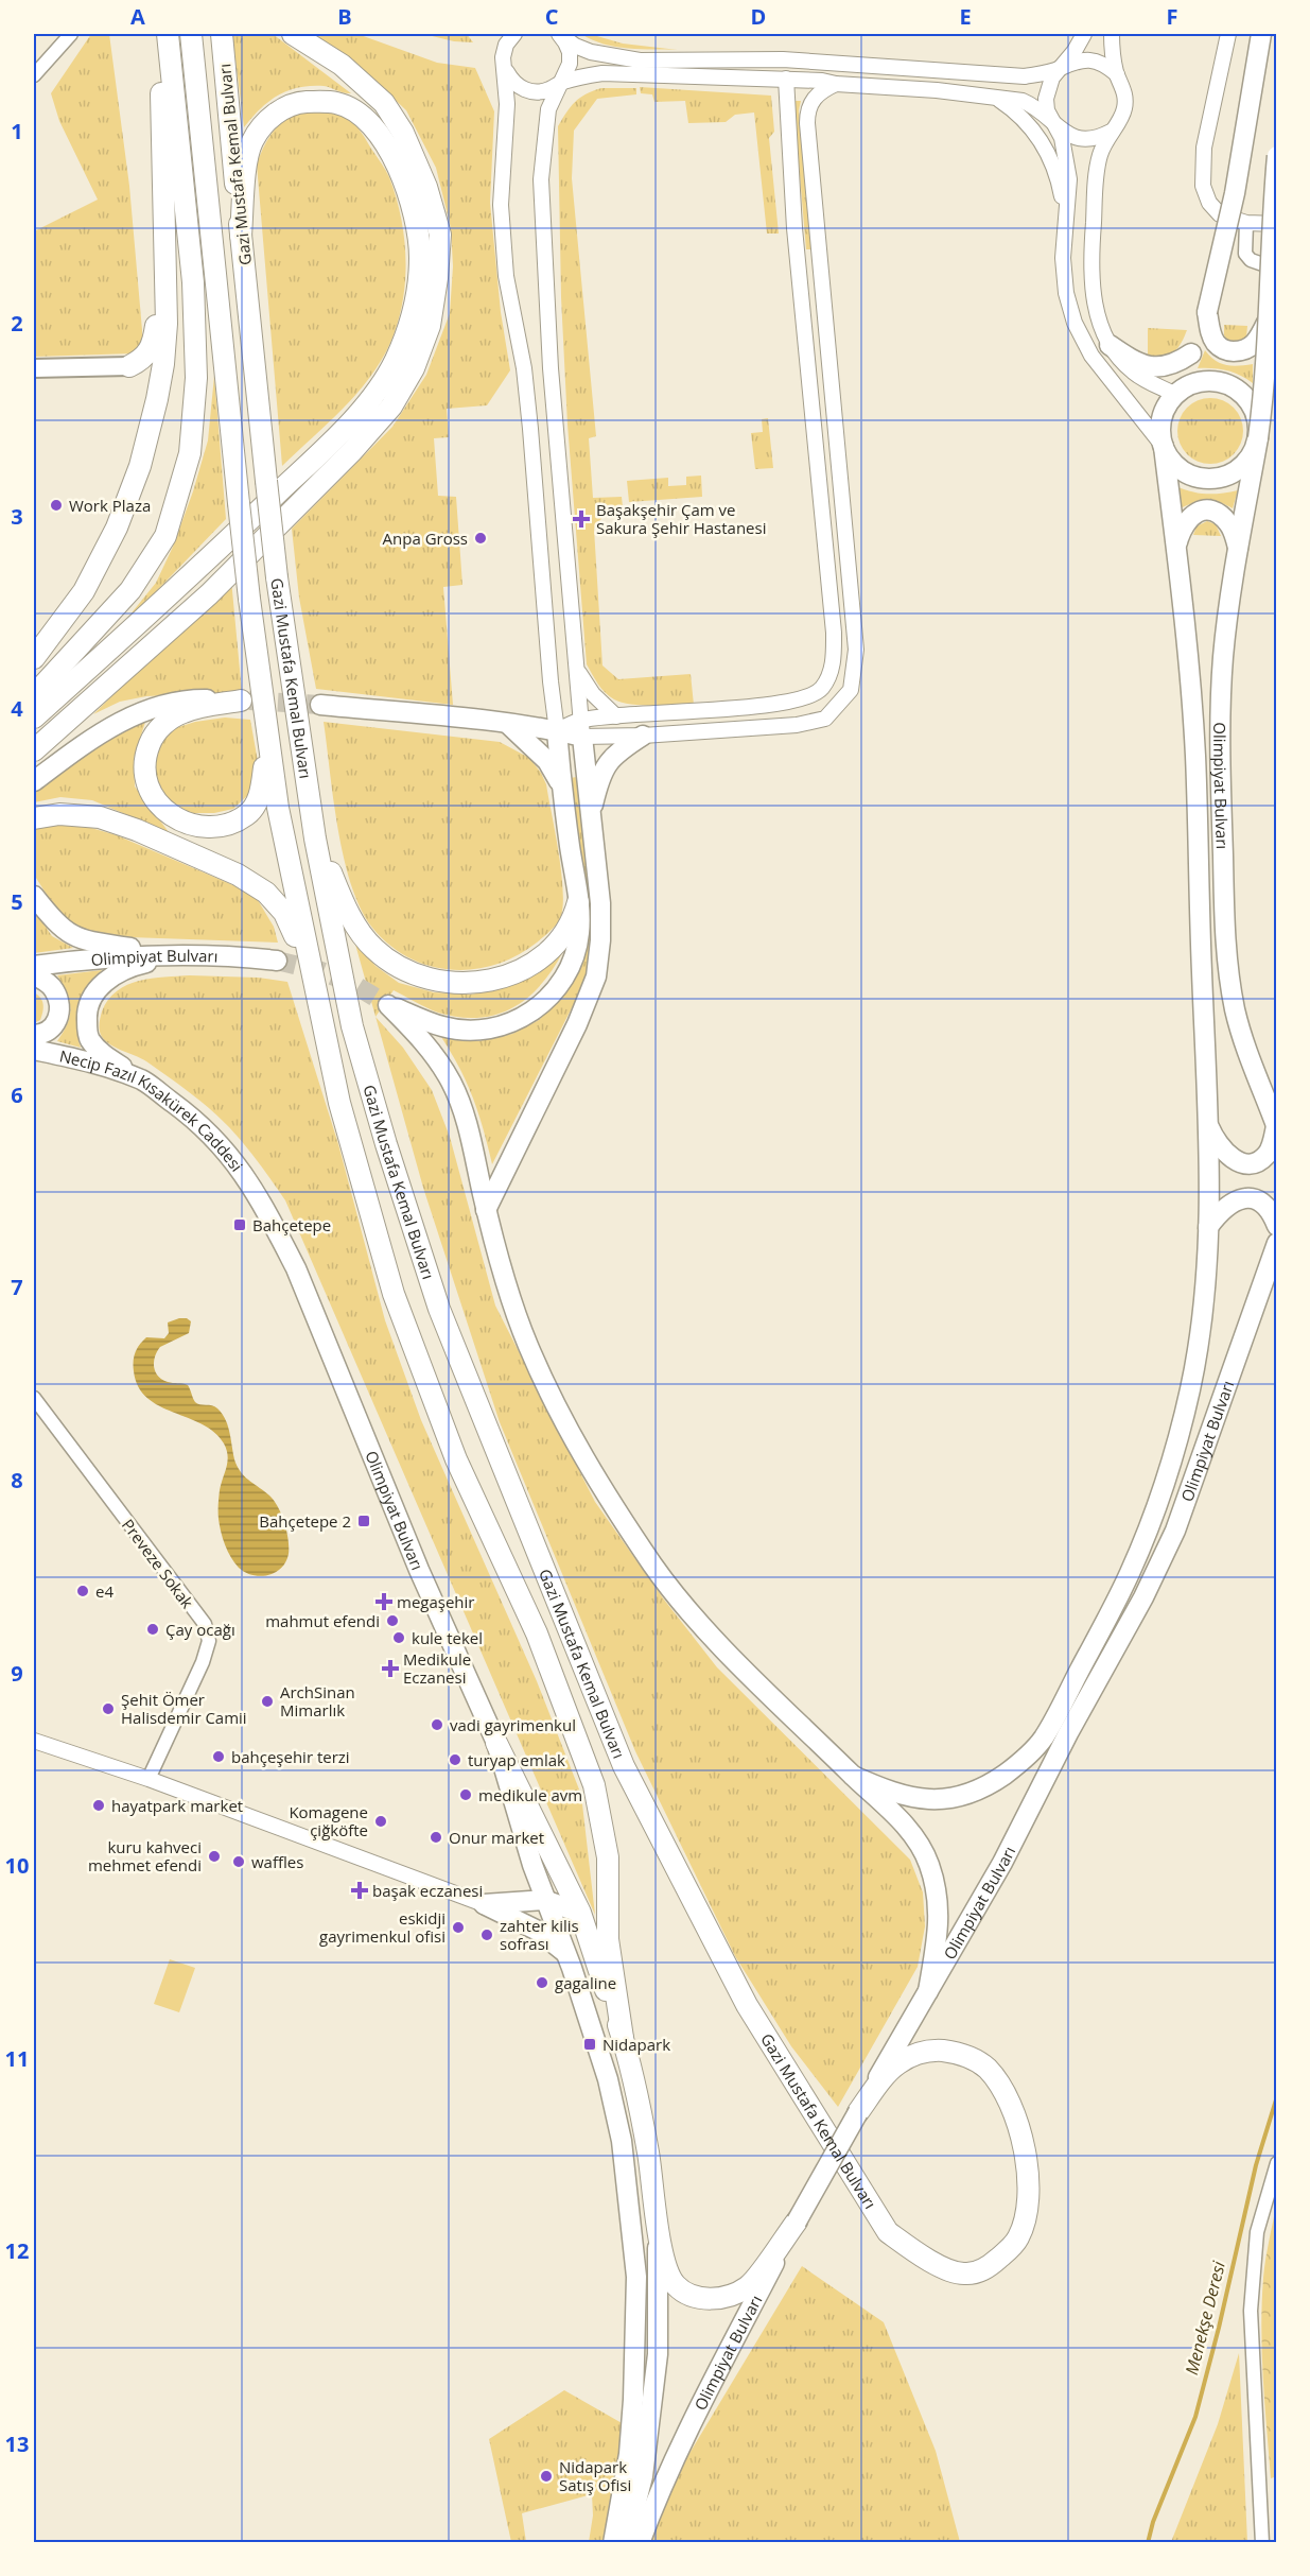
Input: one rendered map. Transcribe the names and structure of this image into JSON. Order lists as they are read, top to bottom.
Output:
{
  "streets": {
    "highway": ["Gazi Mustafa Kemal Bulvarı"],
    "main road": ["Olimpiyat Bulvarı", "Necip Fazıl Kısakürek Caddesi"],
    "street": ["Preveze Sokak"]
  },
  "crossings": [
    ["Gazi Mustafa Kemal Bulvarı", "Olimpiyat Bulvarı"],
    ["Olimpiyat Bulvarı", "Necip Fazıl Kısakürek Caddesi"]
  ],
  "water": ["Menekşe Deresi"],
  "places": {
    "other": [
      "Work Plaza",
      "Anpa Gross",
      "e4",
      "mahmut efendi",
      "Çay ocağı",
      "kule tekel",
      "ArchSinan Mimarlık",
      "Şehit Ömer Halisdemir Camii",
      "vadi gayrimenkul",
      "bahçeşehir terzi",
      "turyap emlak",
      "medikule avm",
      "hayatpark market",
      "Komagene çiğköfte",
      "Onur market",
      "kuru kahveci mehmet efendi",
      "waffles",
      "eskidji gayrimenkul ofisi",
      "zahter kilis sofrası",
      "gagaline",
      "Nidapark Satış Ofisi"
    ],
    "health": [
      "Başakşehir Çam ve Sakura Şehir Hastanesi",
      "megaşehir",
      "Medikule Eczanesi",
      "başak eczanesi"
    ],
    "transit": ["Bahçetepe", "Bahçetepe 2", "Nidapark"]
  },
  "grid": {
    "columns": [
      "A",
      "B",
      "C",
      "D",
      "E",
      "F"
    ],
    "rows": [
      "1",
      "2",
      "3",
      "4",
      "5",
      "6",
      "7",
      "8",
      "9",
      "10",
      "11",
      "12",
      "13"
    ]
  }
}
